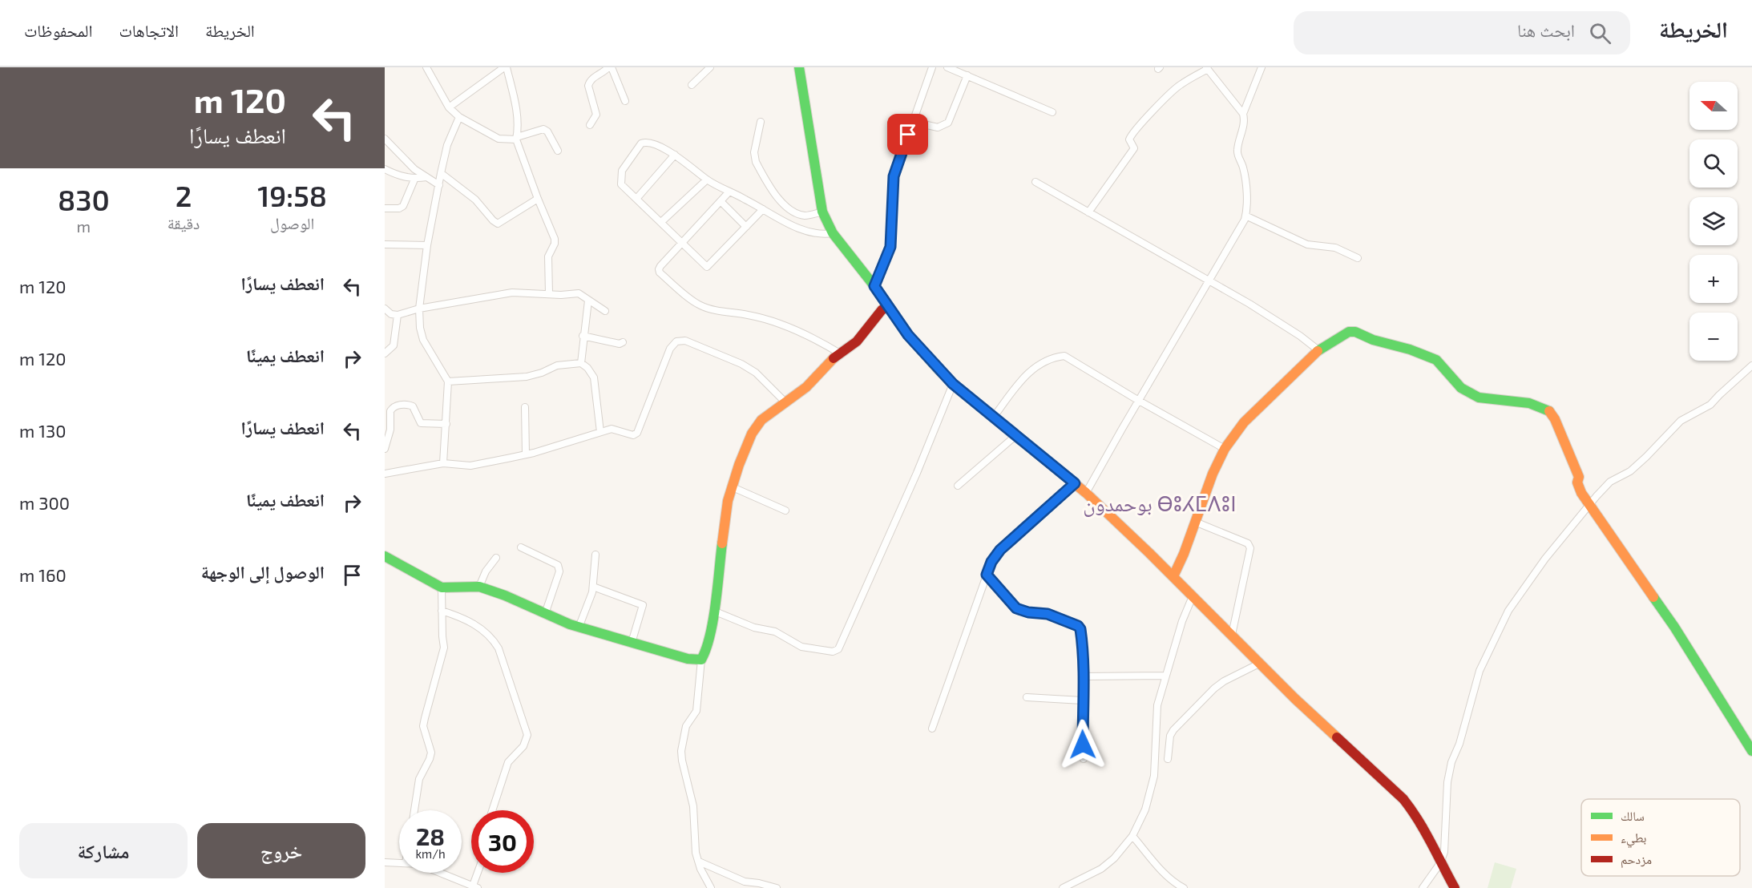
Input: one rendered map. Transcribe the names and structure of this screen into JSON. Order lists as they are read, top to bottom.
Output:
{
  "districts": ["بوحمدون ⴱⵓⵃⵎⴷⵓⵏ"],
  "legend": ["سالك", "بطيء", "مزدحم"],
  "north": "left",
  "page": {
    "header": "الخريطة",
    "search": "ابحث هنا",
    "nav": ["الخريطة", "الاتجاهات", "المحفوظات"],
    "turn": ["120 m", "انعطف يسارًا"],
    "map_buttons": ["+", "−"],
    "eta": [
      "19:58",
      "الوصول",
      "2",
      "دقيقة",
      "830",
      "m"
    ],
    "list": [
      {
        "name": "انعطف يسارًا",
        "value": "120 m"
      },
      {
        "name": "انعطف يمينًا",
        "value": "120 m"
      },
      {
        "name": "انعطف يسارًا",
        "value": "130 m"
      },
      {
        "name": "انعطف يمينًا",
        "value": "300 m"
      },
      {
        "name": "الوصول إلى الوجهة",
        "value": "160 m"
      }
    ],
    "speed": "28 km/h",
    "limit": "30",
    "buttons": ["خروج", "مشاركة"]
  }
}
